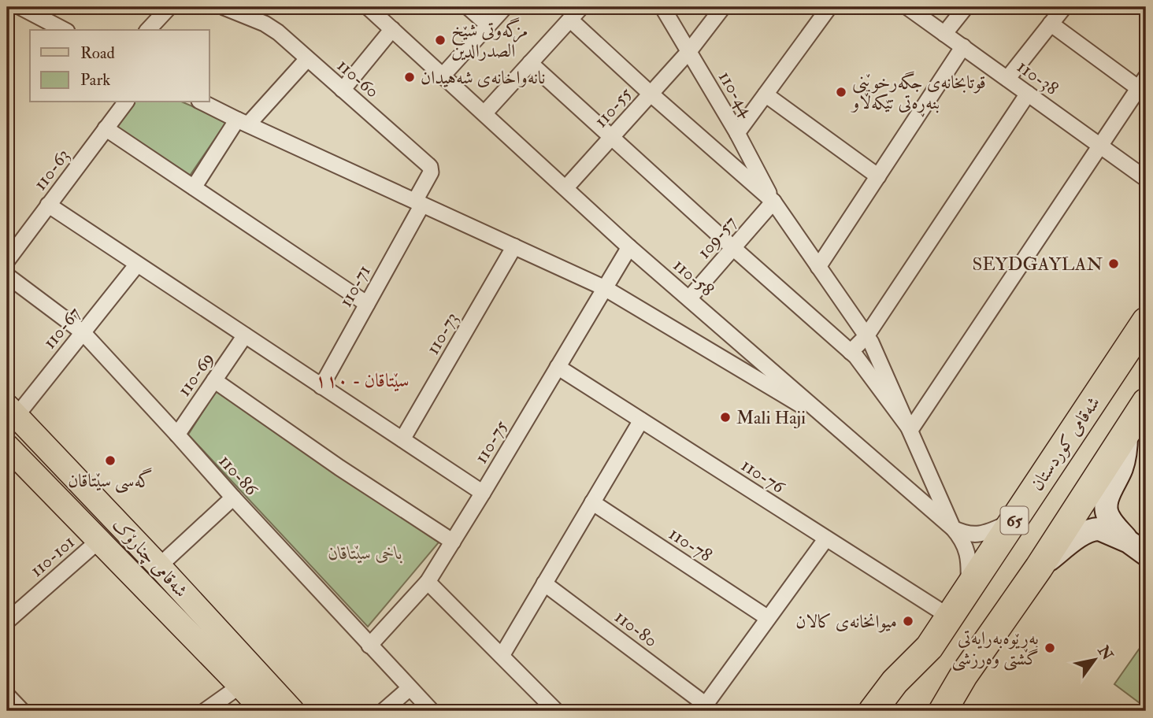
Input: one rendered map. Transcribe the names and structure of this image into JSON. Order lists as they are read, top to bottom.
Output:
{
  "streets": {
    "highway": ["شەقامی کوردستان", "65"],
    "main road": ["شەقامی چنارۆک"],
    "street": [
      "110-38",
      "110-60",
      "110-44",
      "110-55",
      "110-63",
      "109-57",
      "110-58",
      "110-71",
      "110-67",
      "110-73",
      "110-69",
      "110-75",
      "110-86",
      "110-76",
      "110-78",
      "110-101",
      "110-80"
    ]
  },
  "crossings": [
    ["110-60", "110-71"],
    ["110-44", "110-55"],
    ["110-44", "109-57"],
    ["110-55", "110-58"],
    ["109-57", "110-58"],
    ["110-58", "110-75"],
    ["110-58", "شەقامی کوردستان"],
    ["110-67", "110-86"],
    ["110-67", "شەقامی چنارۆک"],
    ["110-69", "110-86"],
    ["110-75", "110-86"],
    ["110-75", "110-76"],
    ["شەقامی کوردستان", "110-76"],
    ["110-101", "شەقامی چنارۆک"]
  ],
  "districts": ["سێتاقان - ١١٠"],
  "parks": ["باخی سێتاقان"],
  "places": [
    "مزگەوتی شێخ الصدرالدين",
    "نانەواخانەی شەهیدان",
    "قوتابخانەی جگەرخوێنی بنەڕەتی تێکەڵاو",
    "SEYDGAYLAN",
    "Mali Haji",
    "گەسی سێتاقان",
    "میوانخانەی کالان",
    "بەڕێوەبەرایەتی گشتی وەرزشی"
  ],
  "legend": ["Road", "Park"],
  "north": "top right"
}
